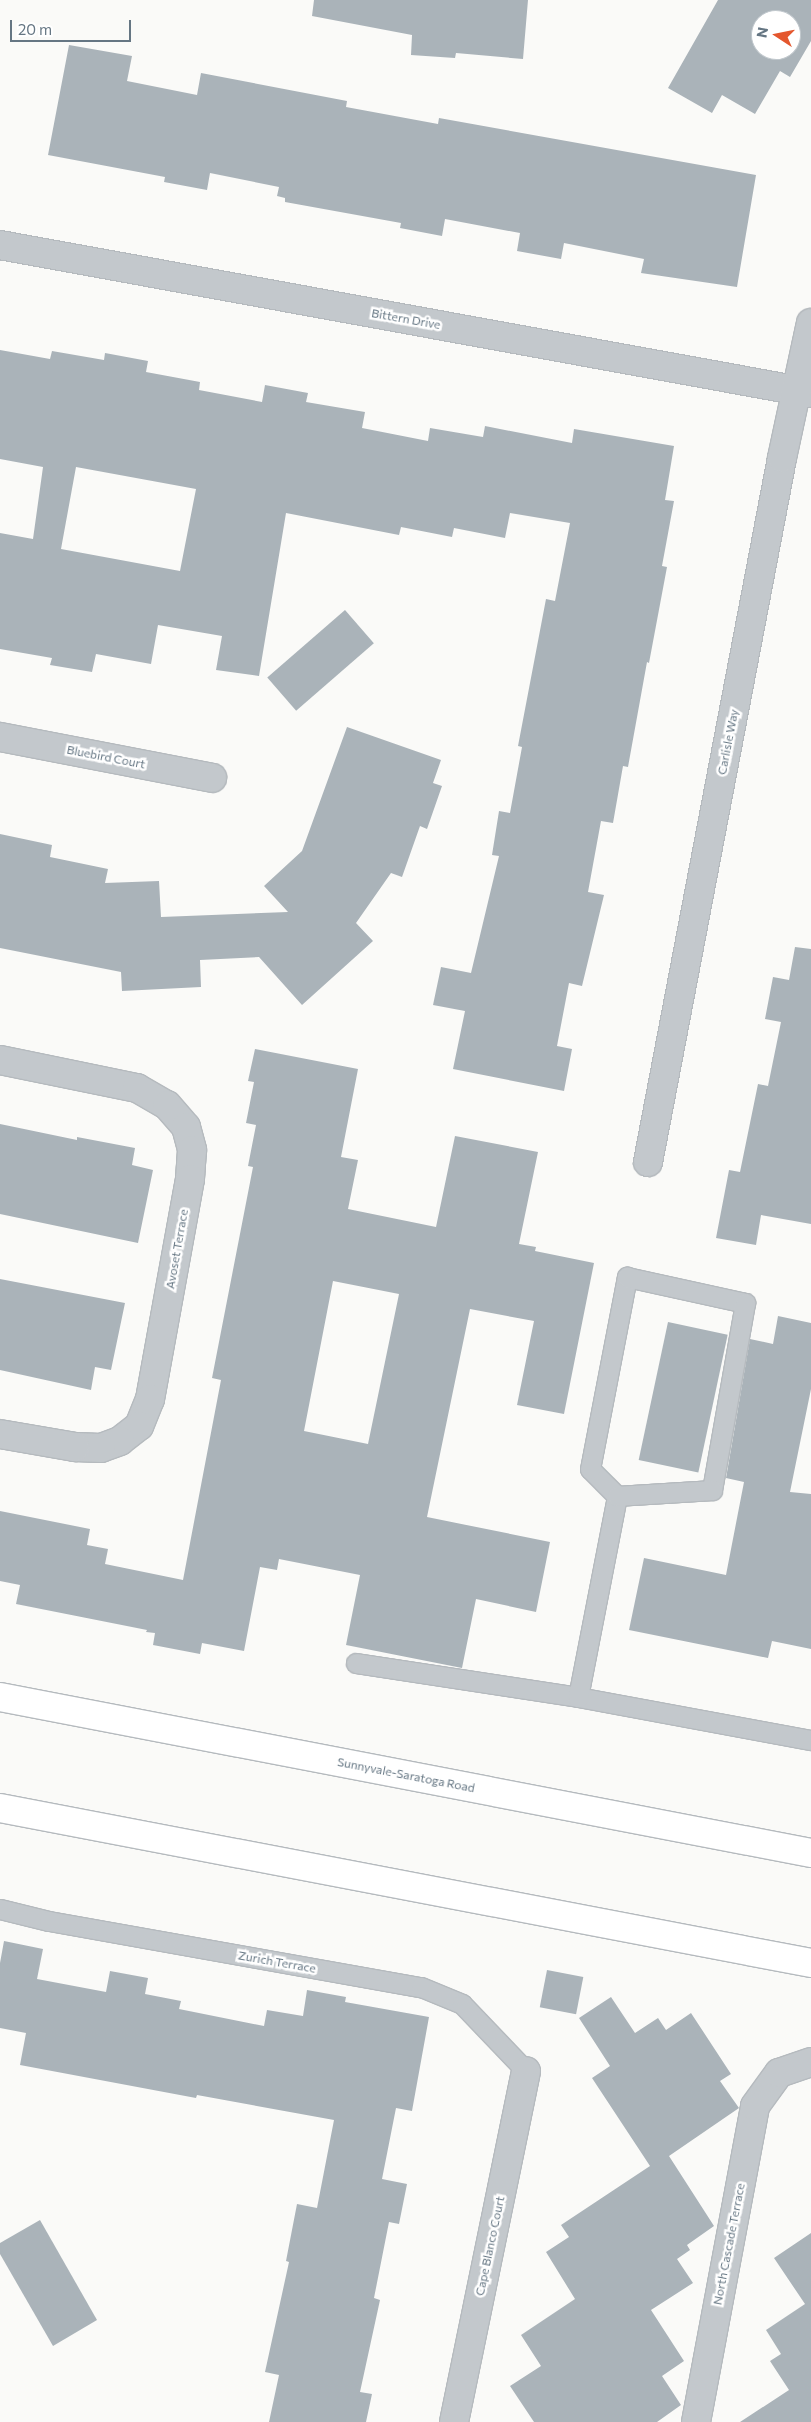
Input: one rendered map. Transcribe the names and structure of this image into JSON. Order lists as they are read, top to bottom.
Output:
{
  "streets": {
    "main road": ["Sunnyvale-Saratoga Road"],
    "street": [
      "Bittern Drive",
      "Carlisle Way",
      "Bluebird Court",
      "Avoset Terrace",
      "North Cascade Terrace",
      "Cape Blanco Court"
    ],
    "lane": ["Zurich Terrace"]
  },
  "crossings": [
    ["Bittern Drive", "Carlisle Way"],
    ["Zurich Terrace", "Cape Blanco Court"]
  ],
  "scale_bar": "20 m",
  "north": "left"
}
